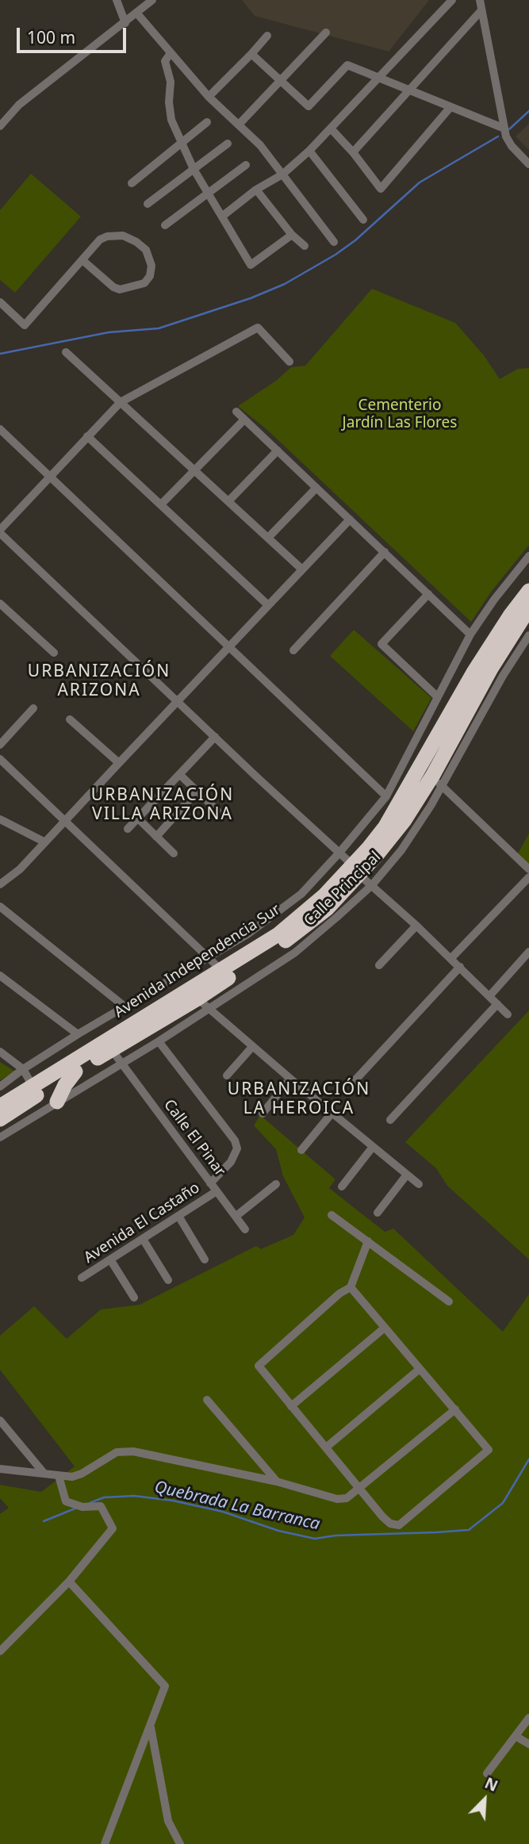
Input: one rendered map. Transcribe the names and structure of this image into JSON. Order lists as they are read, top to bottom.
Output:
{
  "streets": {
    "highway": ["Avenida Independencia Sur"],
    "street": ["Calle Principal", "Calle El Pinar", "Avenida El Castaño"]
  },
  "crossings": [
    ["Calle Principal", "Avenida Independencia Sur"],
    ["Calle Principal", "Calle El Pinar"],
    ["Avenida Independencia Sur", "Calle El Pinar"],
    ["Calle El Pinar", "Avenida El Castaño"]
  ],
  "districts": ["URBANIZACIÓN ARIZONA", "URBANIZACIÓN VILLA ARIZONA", "URBANIZACIÓN LA HEROICA"],
  "water": ["Quebrada La Barranca"],
  "parks": ["Cementerio Jardín Las Flores"],
  "scale_bar": "100 m",
  "north": "top right"
}
